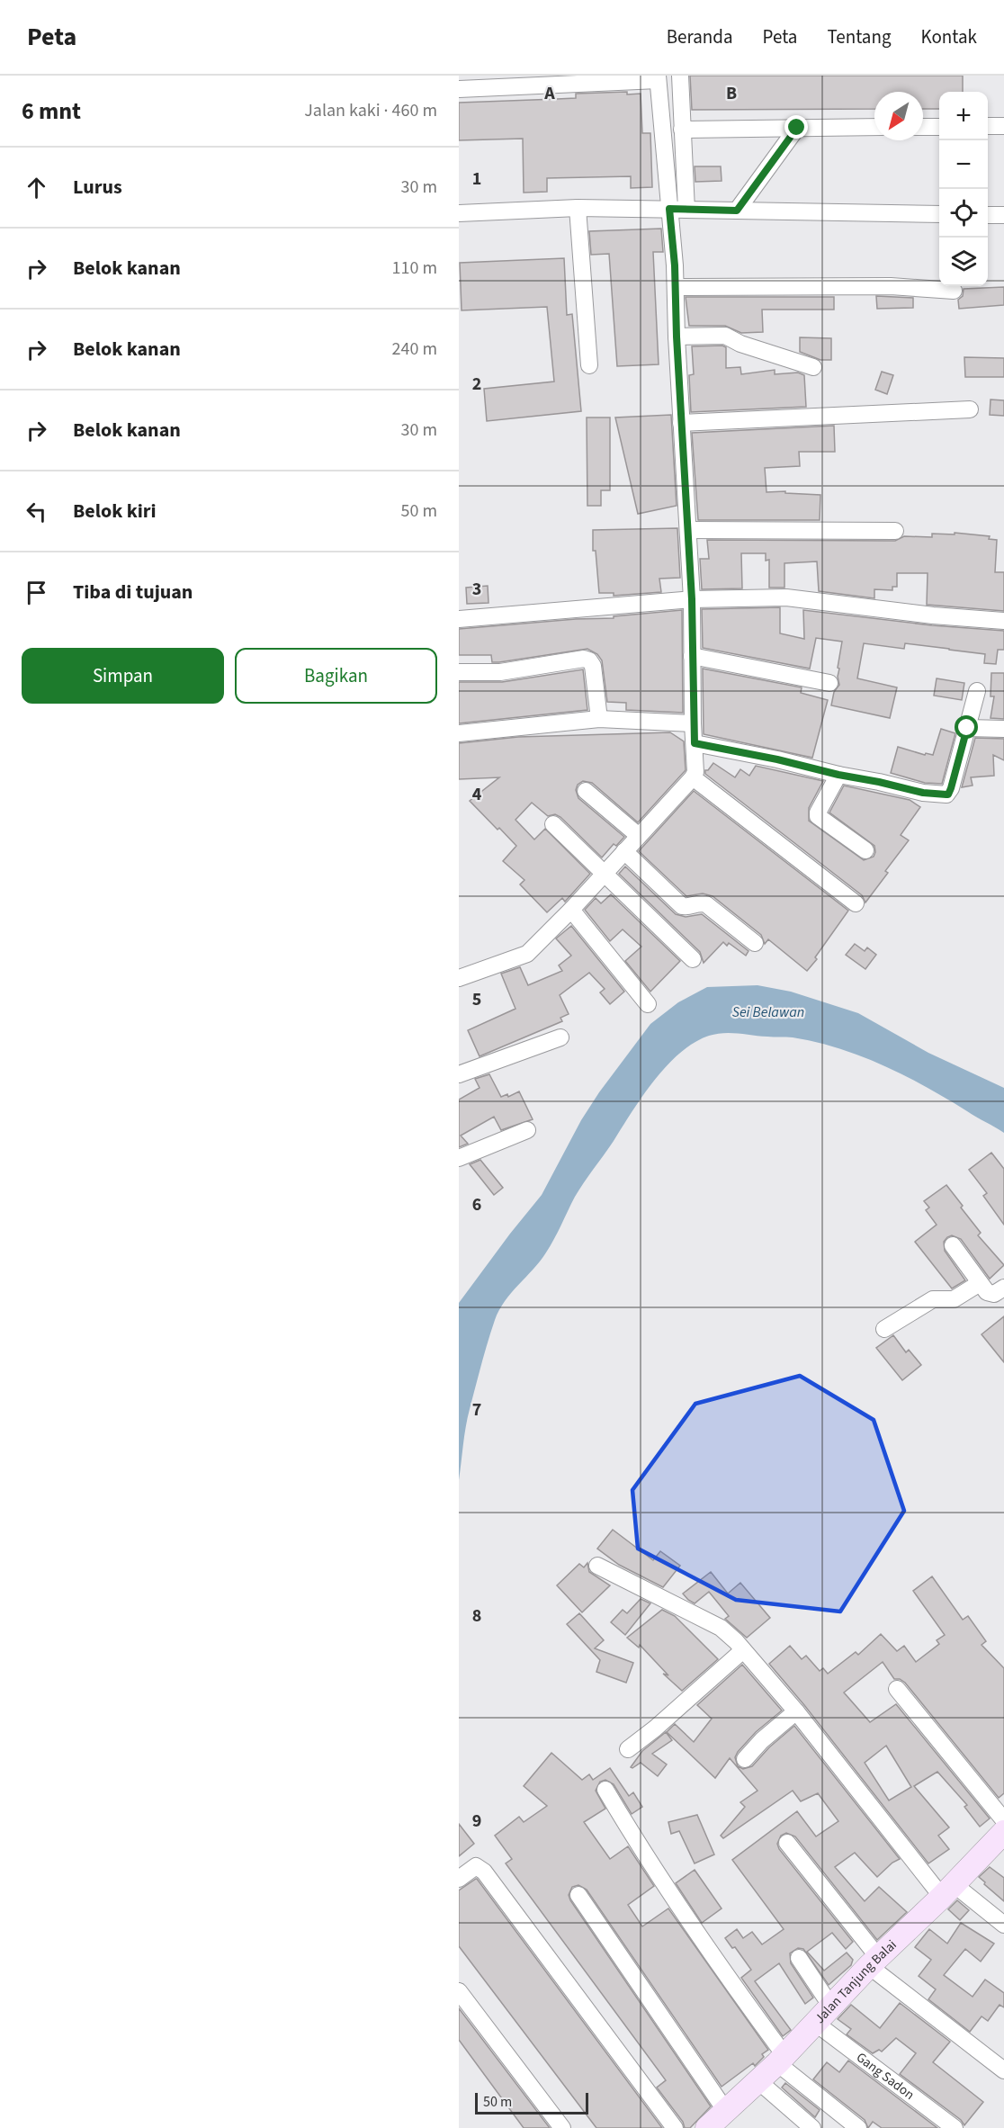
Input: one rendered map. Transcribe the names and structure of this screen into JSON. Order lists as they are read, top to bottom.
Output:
{
  "streets": {
    "street": ["Jalan Tanjung Balai", "Gang Sadon"]
  },
  "crossings": [
    ["Jalan Tanjung Balai", "Gang Sadon"]
  ],
  "water": ["Sei Belawan"],
  "scale_bar": "50 m",
  "north": "bottom left",
  "page": {
    "header": "Peta",
    "nav": [
      "Beranda",
      "Peta",
      "Tentang",
      "Kontak"
    ],
    "heading": ["6 mnt", "Jalan kaki · 460 m"],
    "map_buttons": ["+", "−"],
    "list": [
      ["Lurus", "30 m"],
      ["Belok kanan", "110 m"],
      ["Belok kanan", "240 m"],
      ["Belok kanan", "30 m"],
      ["Belok kiri", "50 m"],
      "Tiba di tujuan"
    ],
    "buttons": ["Simpan", "Bagikan"],
    "scale": "50 m"
  },
  "grid": {
    "columns": ["A", "B"],
    "rows": [
      "1",
      "2",
      "3",
      "4",
      "5",
      "6",
      "7",
      "8",
      "9"
    ]
  }
}
